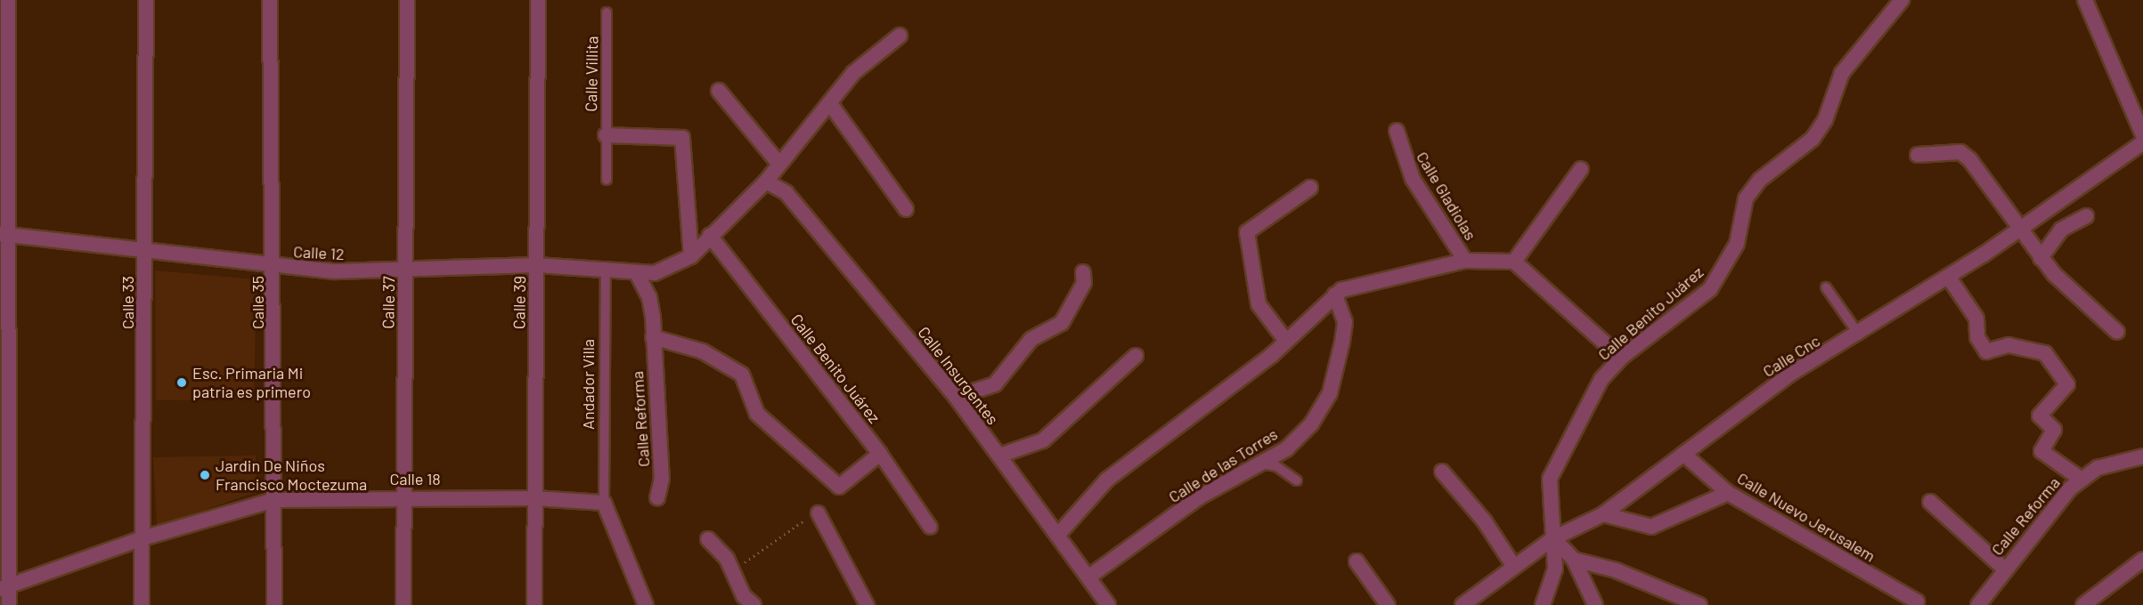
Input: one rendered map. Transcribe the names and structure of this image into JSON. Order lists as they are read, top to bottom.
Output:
{
  "streets": {
    "street": [
      "Calle Gladiolas",
      "Calle 12",
      "Calle 33",
      "Calle 35",
      "Calle 37",
      "Calle 39",
      "Calle Benito Juárez",
      "Calle Cnc",
      "Calle Insurgentes",
      "Calle Reforma",
      "Calle de las Torres",
      "Calle 18",
      "Calle Nuevo Jerusalem"
    ],
    "lane": ["Calle Villita", "Andador Villa"]
  },
  "crossings": [
    ["Calle 12", "Calle 33"],
    ["Calle 12", "Calle 35"],
    ["Calle 12", "Calle 37"],
    ["Calle 12", "Calle 39"],
    ["Calle 12", "Andador Villa"],
    ["Calle 12", "Calle Reforma"],
    ["Calle 33", "Calle 18"],
    ["Calle 35", "Calle 18"],
    ["Calle 37", "Calle 18"],
    ["Calle 39", "Calle 18"],
    ["Calle Benito Juárez", "Calle Cnc"],
    ["Calle Cnc", "Calle Nuevo Jerusalem"],
    ["Calle Insurgentes", "Calle de las Torres"],
    ["Andador Villa", "Calle 18"]
  ],
  "places": ["Esc. Primaria Mi patria es primero", "Jardin De Niños Francisco Moctezuma"]
}
